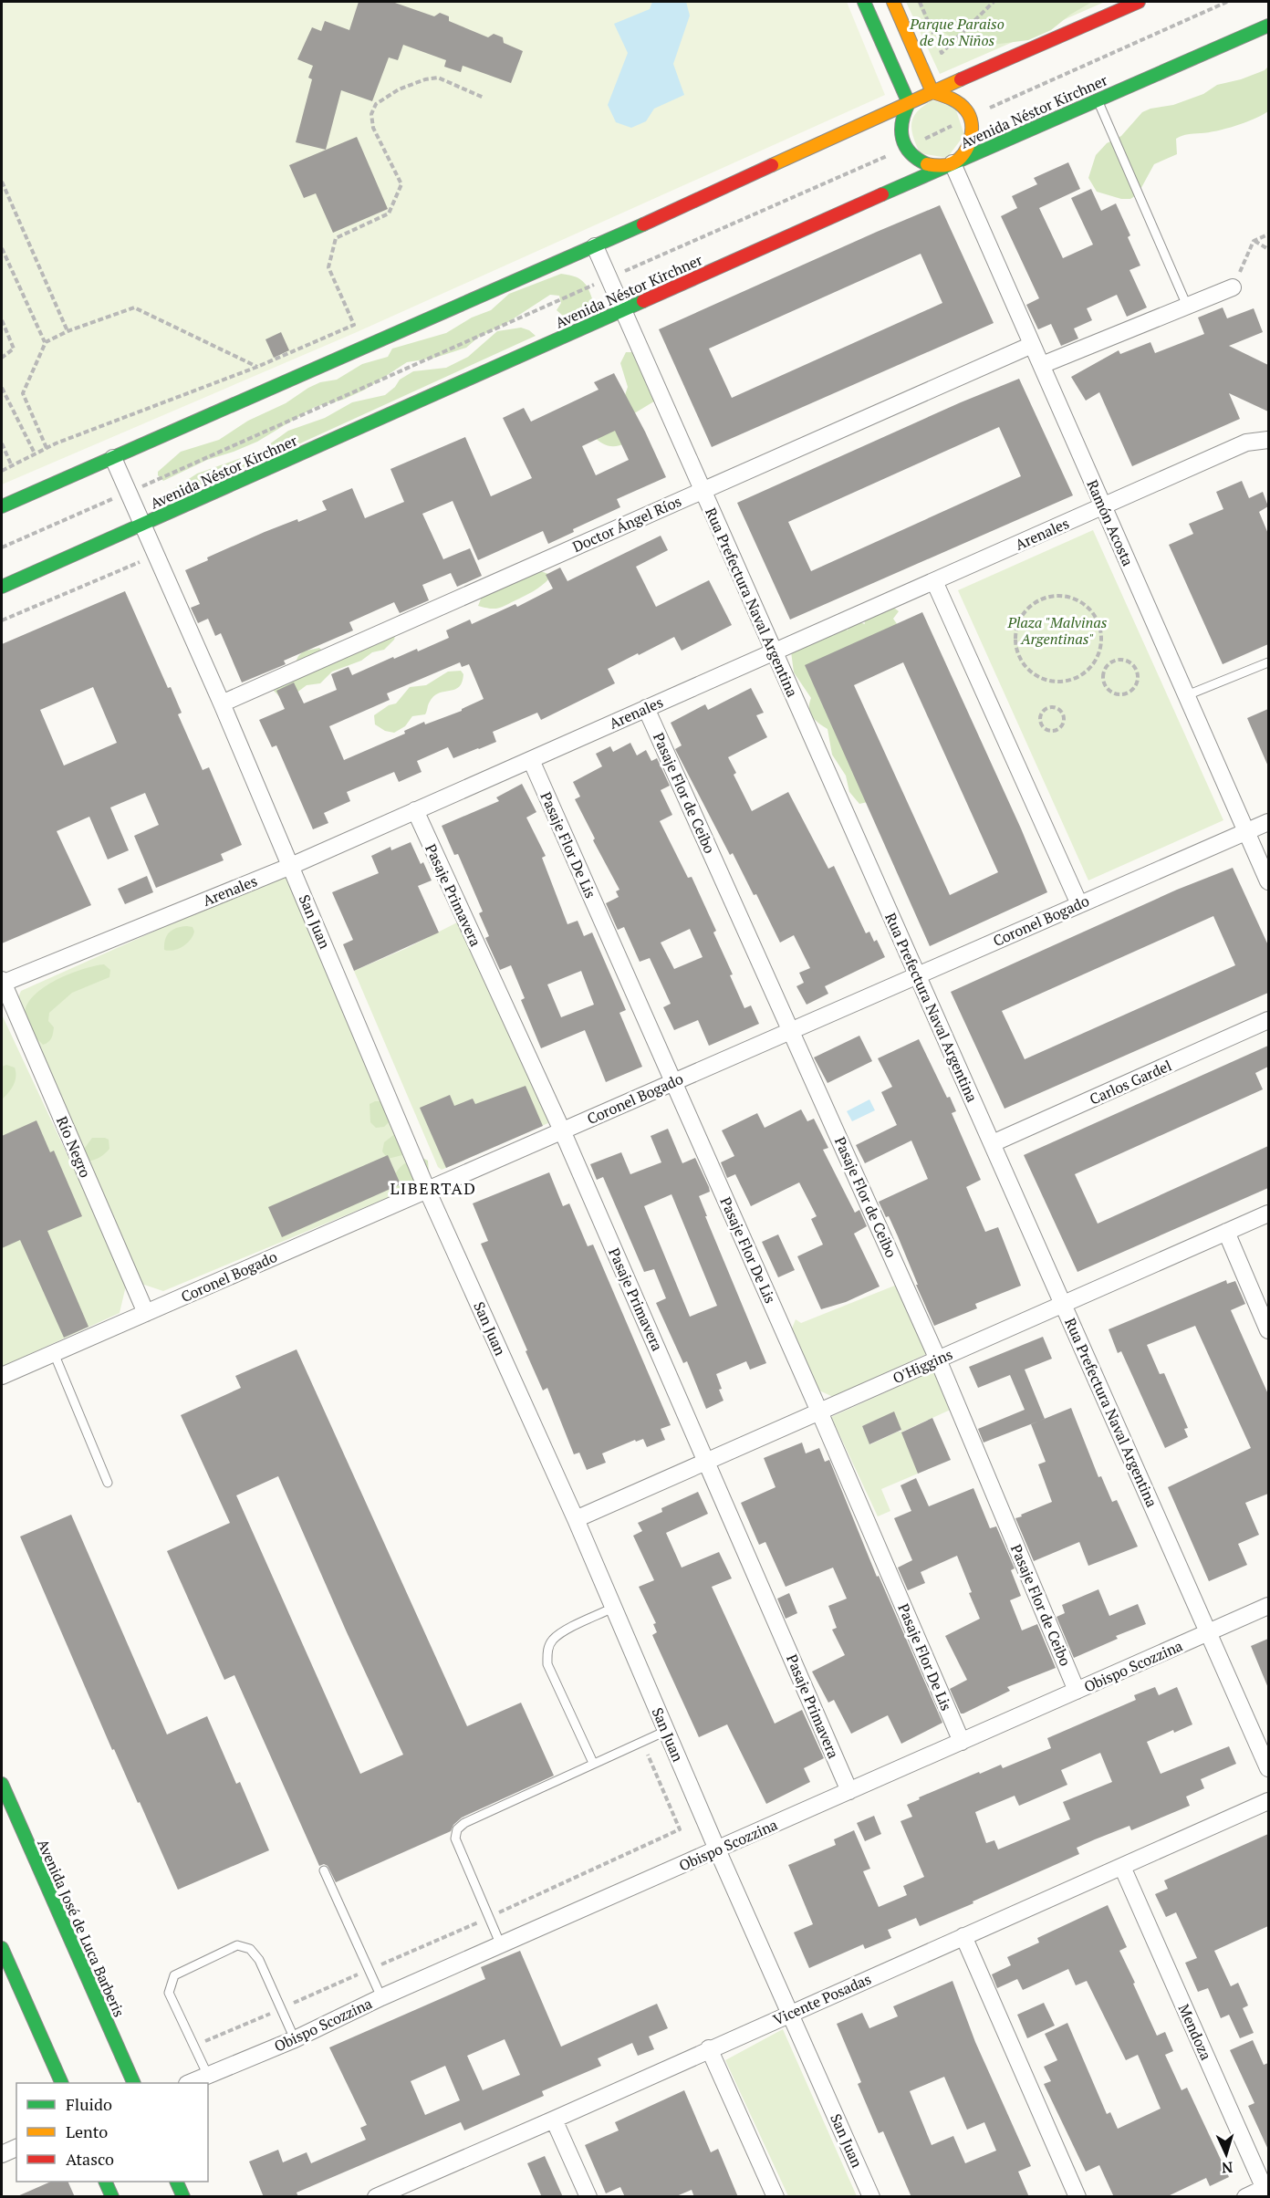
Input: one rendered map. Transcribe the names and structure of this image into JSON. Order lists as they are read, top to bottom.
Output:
{
  "streets": {
    "main road": ["Avenida Néstor Kirchner", "Avenida José de Luca Barberis"],
    "street": [
      "Ramón Acosta",
      "Doctor Ángel Ríos",
      "Arenales",
      "Rua Prefectura Naval Argentina",
      "Pasaje Flor de Ceibo",
      "Pasaje Flor De Lis",
      "Pasaje Primavera",
      "Coronel Bogado",
      "San Juan",
      "Carlos Gardel",
      "Río Negro",
      "O'Higgins",
      "Obispo Scozzina",
      "Vicente Posadas",
      "Mendoza"
    ]
  },
  "crossings": [
    ["Avenida Néstor Kirchner", "Ramón Acosta"],
    ["Avenida Néstor Kirchner", "Rua Prefectura Naval Argentina"],
    ["Avenida Néstor Kirchner", "San Juan"],
    ["Ramón Acosta", "Doctor Ángel Ríos"],
    ["Ramón Acosta", "Arenales"],
    ["Ramón Acosta", "Coronel Bogado"],
    ["Doctor Ángel Ríos", "Rua Prefectura Naval Argentina"],
    ["Doctor Ángel Ríos", "San Juan"],
    ["Arenales", "Rua Prefectura Naval Argentina"],
    ["Arenales", "Pasaje Flor de Ceibo"],
    ["Arenales", "Pasaje Flor De Lis"],
    ["Arenales", "Pasaje Primavera"],
    ["Arenales", "San Juan"],
    ["Arenales", "Río Negro"],
    ["Rua Prefectura Naval Argentina", "Coronel Bogado"],
    ["Rua Prefectura Naval Argentina", "Carlos Gardel"],
    ["Rua Prefectura Naval Argentina", "O'Higgins"],
    ["Rua Prefectura Naval Argentina", "Obispo Scozzina"],
    ["Pasaje Flor de Ceibo", "Coronel Bogado"],
    ["Pasaje Flor de Ceibo", "O'Higgins"],
    ["Pasaje Flor de Ceibo", "Obispo Scozzina"],
    ["Pasaje Flor De Lis", "Coronel Bogado"],
    ["Pasaje Flor De Lis", "O'Higgins"],
    ["Pasaje Flor De Lis", "Obispo Scozzina"],
    ["Pasaje Primavera", "Coronel Bogado"],
    ["Pasaje Primavera", "O'Higgins"],
    ["Pasaje Primavera", "Obispo Scozzina"],
    ["Coronel Bogado", "San Juan"],
    ["Coronel Bogado", "Río Negro"],
    ["San Juan", "O'Higgins"],
    ["San Juan", "Obispo Scozzina"],
    ["San Juan", "Vicente Posadas"],
    ["Vicente Posadas", "Mendoza"]
  ],
  "districts": ["LIBERTAD"],
  "parks": ["Parque Paraiso de los Niños", "Plaza \"Malvinas Argentinas\""],
  "legend": ["Fluido", "Lento", "Atasco"],
  "north": "bottom"
}
